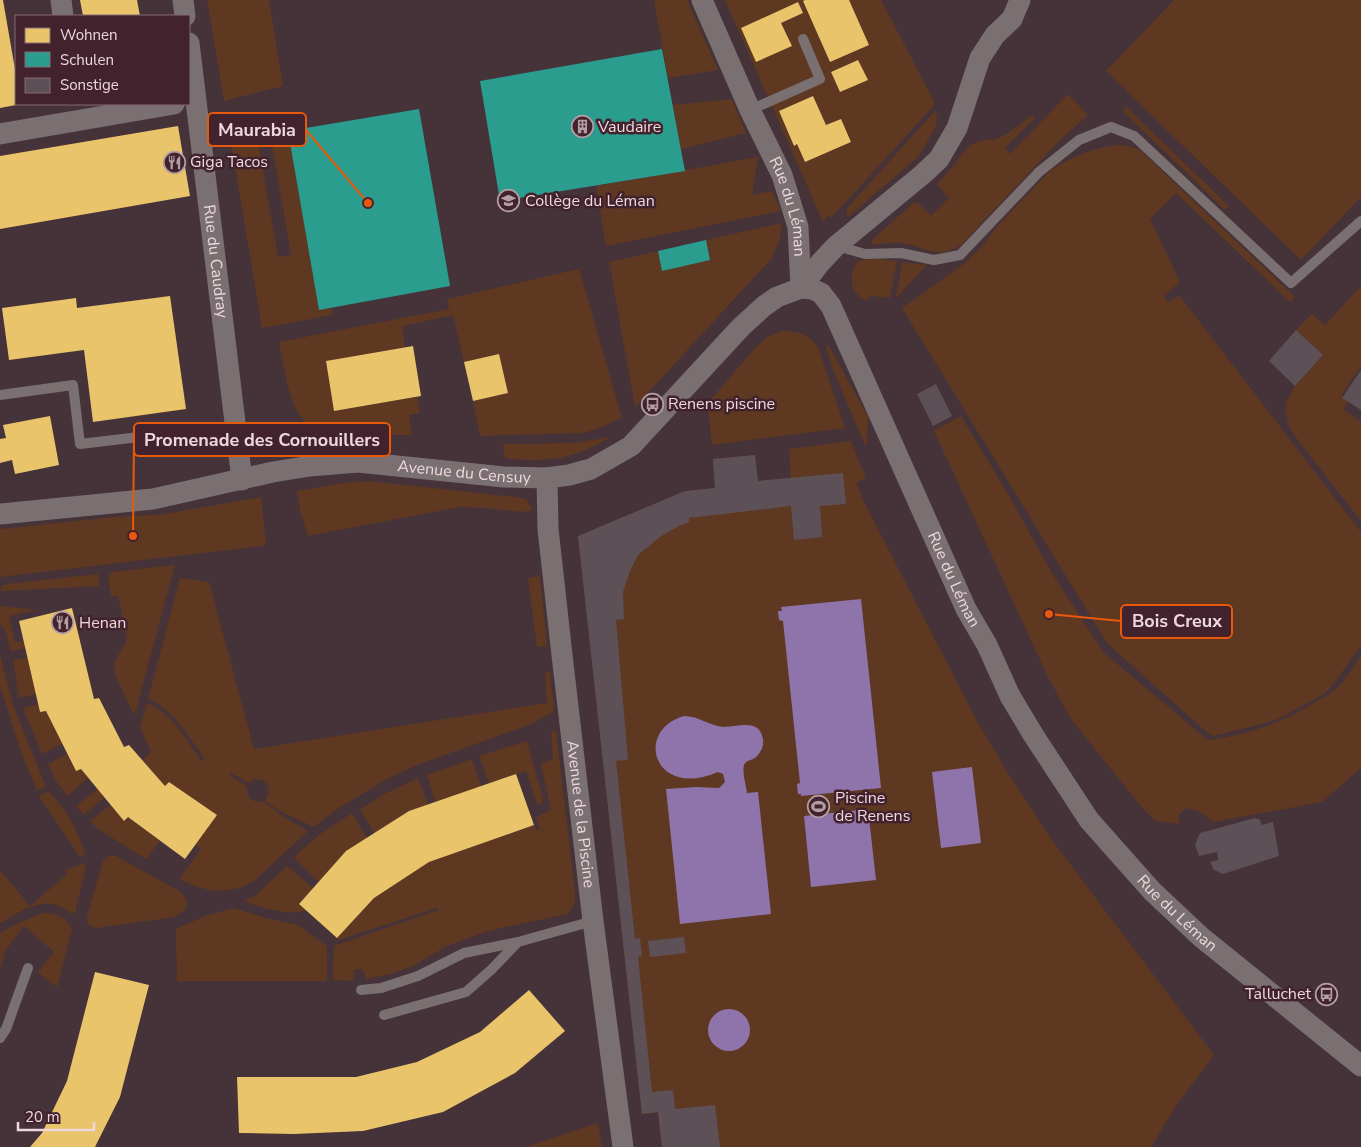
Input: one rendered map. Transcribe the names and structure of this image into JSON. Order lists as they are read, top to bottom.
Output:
{
  "streets": {
    "street": [
      "Rue du Léman",
      "Rue du Caudray",
      "Avenue du Censuy",
      "Avenue de la Piscine"
    ]
  },
  "crossings": [
    ["Rue du Léman", "Avenue du Censuy"],
    ["Rue du Caudray", "Avenue du Censuy"],
    ["Avenue du Censuy", "Avenue de la Piscine"]
  ],
  "places": {
    "building": ["Vaudaire"],
    "restaurant": ["Giga Tacos", "Henan"],
    "school or university": ["Collège du Léman"],
    "other": ["Maurabia", "Promenade des Cornouillers", "Bois Creux"],
    "bus stop": ["Renens piscine", "Talluchet"],
    "sports": ["Piscine de Renens"]
  },
  "legend": ["Wohnen", "Schulen", "Sonstige"],
  "scale_bar": "20 m"
}
